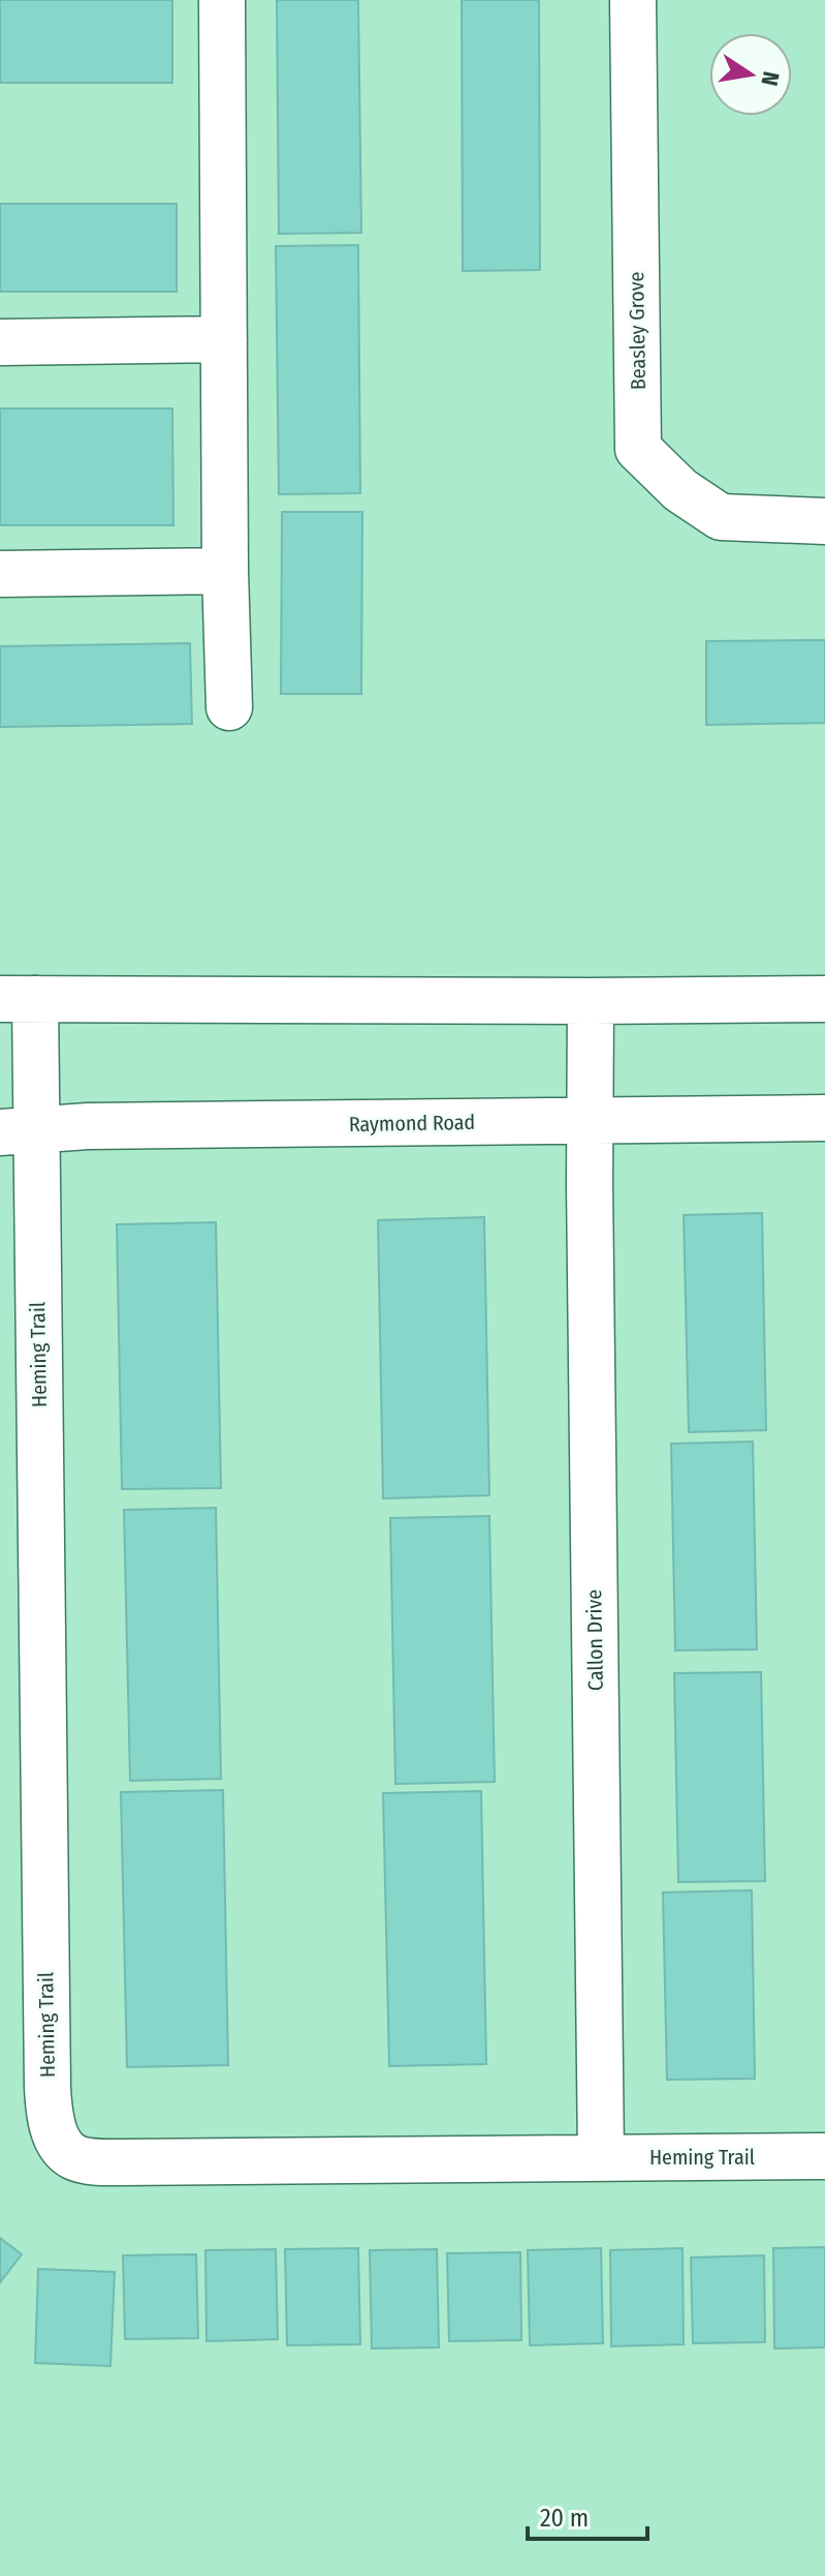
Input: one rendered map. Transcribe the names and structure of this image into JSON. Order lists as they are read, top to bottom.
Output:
{
  "streets": {
    "street": [
      "Beasley Grove",
      "Raymond Road",
      "Heming Trail",
      "Callon Drive"
    ]
  },
  "crossings": [
    ["Raymond Road", "Heming Trail"],
    ["Raymond Road", "Callon Drive"],
    ["Heming Trail", "Callon Drive"]
  ],
  "scale_bar": "20 m",
  "north": "right"
}
